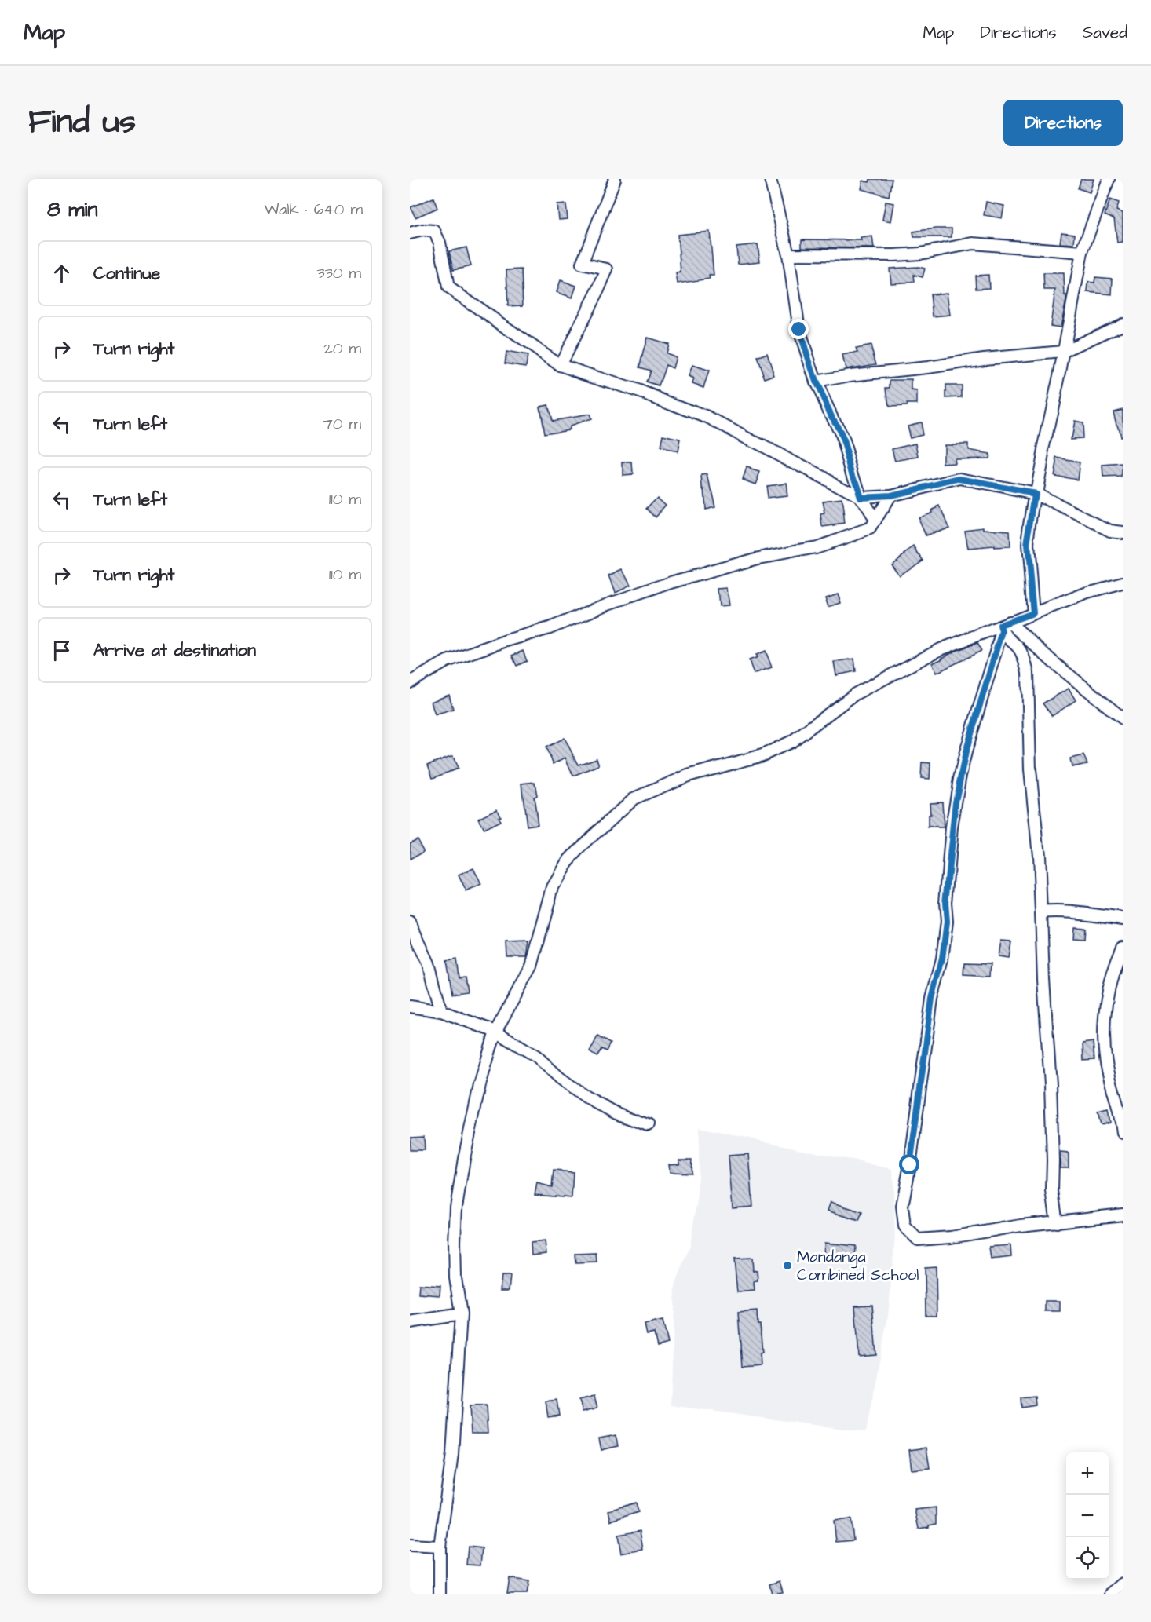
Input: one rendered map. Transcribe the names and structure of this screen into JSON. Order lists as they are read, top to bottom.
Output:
{
  "places": ["Mandanga Combined School"],
  "page": {
    "header": "Map",
    "nav": ["Map", "Directions", "Saved"],
    "title": "Find us",
    "buttons": "Directions",
    "heading": ["8 min", "Walk · 640 m"],
    "list": [
      ["Continue", "330 m"],
      ["Turn right", "20 m"],
      ["Turn left", "70 m"],
      ["Turn left", "110 m"],
      ["Turn right", "110 m"],
      "Arrive at destination"
    ],
    "map_buttons": ["+", "−"]
  }
}
